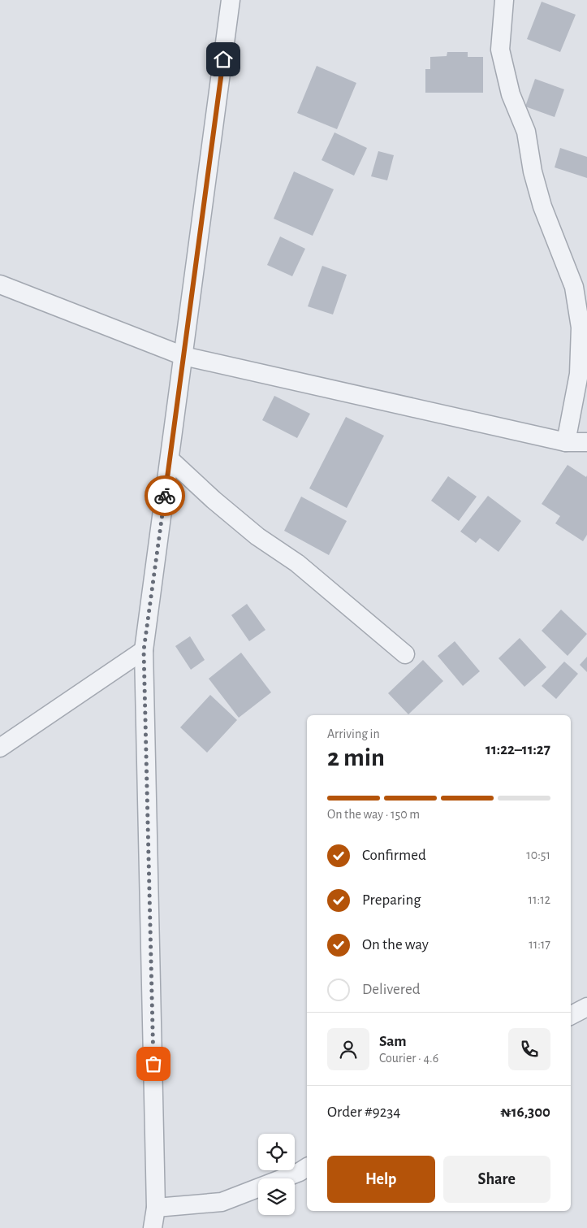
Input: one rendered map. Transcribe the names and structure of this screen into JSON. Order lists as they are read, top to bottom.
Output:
{
  "page": {
    "heading": ["2 min", "Arriving in", "11:22–11:27"],
    "panel": [
      "Sam",
      "Courier · 4.6",
      "Order #9234",
      "₦16,300"
    ],
    "bar": "On the way · 150 m",
    "list": [
      ["Confirmed", "10:51"],
      ["Preparing", "11:12"],
      ["On the way", "11:17"],
      "Delivered"
    ],
    "buttons": ["Help", "Share"]
  }
}
